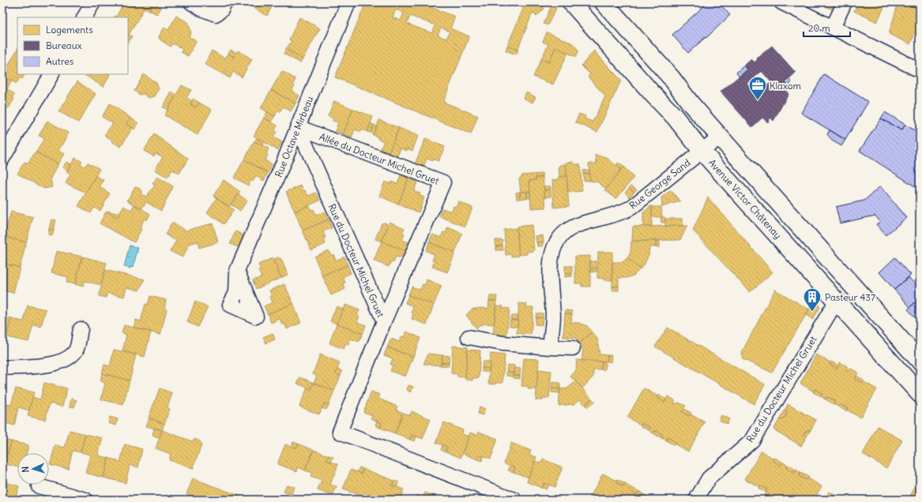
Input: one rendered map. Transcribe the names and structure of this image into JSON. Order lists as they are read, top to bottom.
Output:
{
  "streets": {
    "main road": ["Avenue Victor Châtenay"],
    "street": [
      "Rue Octave Mirbeau",
      "Allée du Docteur Michel Gruet",
      "Rue George Sand",
      "Rue du Docteur Michel Gruet"
    ]
  },
  "crossings": [
    ["Rue Octave Mirbeau", "Allée du Docteur Michel Gruet"],
    ["Rue Octave Mirbeau", "Rue du Docteur Michel Gruet"],
    ["Allée du Docteur Michel Gruet", "Rue du Docteur Michel Gruet"],
    ["Rue George Sand", "Avenue Victor Châtenay"],
    ["Avenue Victor Châtenay", "Rue du Docteur Michel Gruet"]
  ],
  "places": {
    "office": ["Klaxom"],
    "building": ["Pasteur 437"]
  },
  "legend": ["Logements", "Bureaux", "Autres"],
  "scale_bar": "20 m",
  "north": "left"
}
